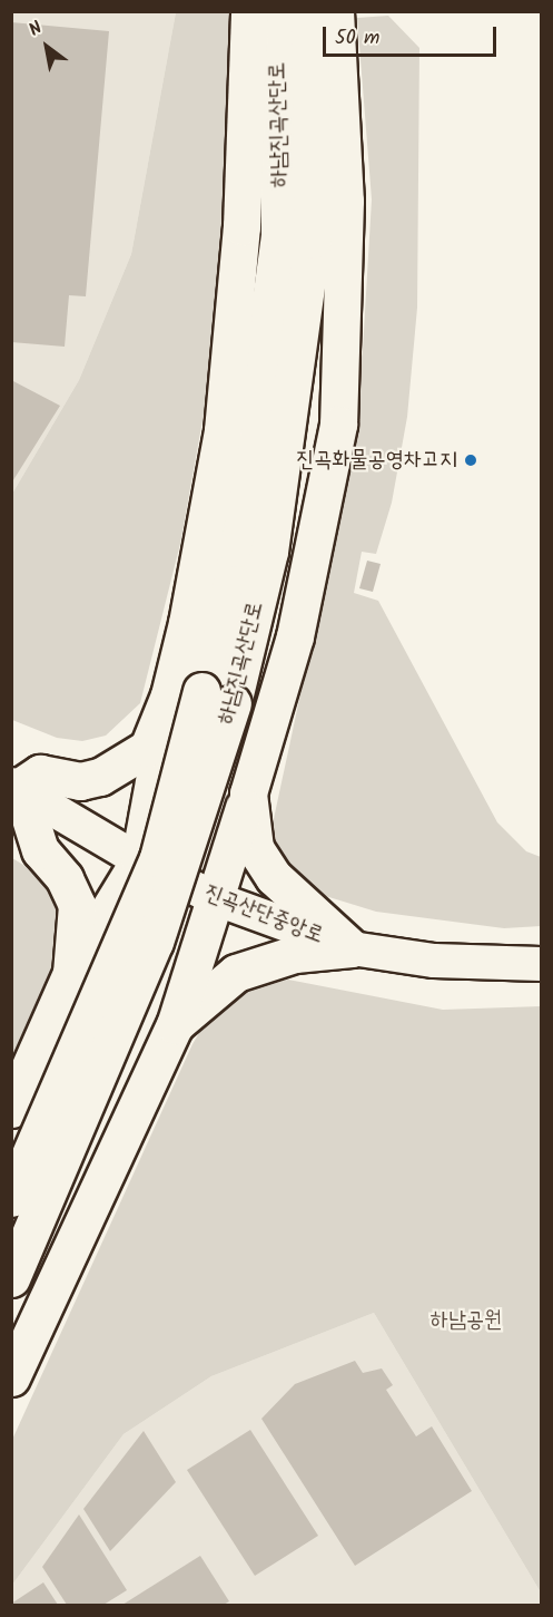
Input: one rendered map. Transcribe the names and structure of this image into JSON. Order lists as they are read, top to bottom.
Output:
{
  "streets": {
    "highway": ["하남진곡산단로"],
    "street": ["진곡산단중앙로"]
  },
  "parks": ["하남공원"],
  "places": ["진곡화물공영차고지"],
  "scale_bar": "50 m",
  "north": "top left"
}
